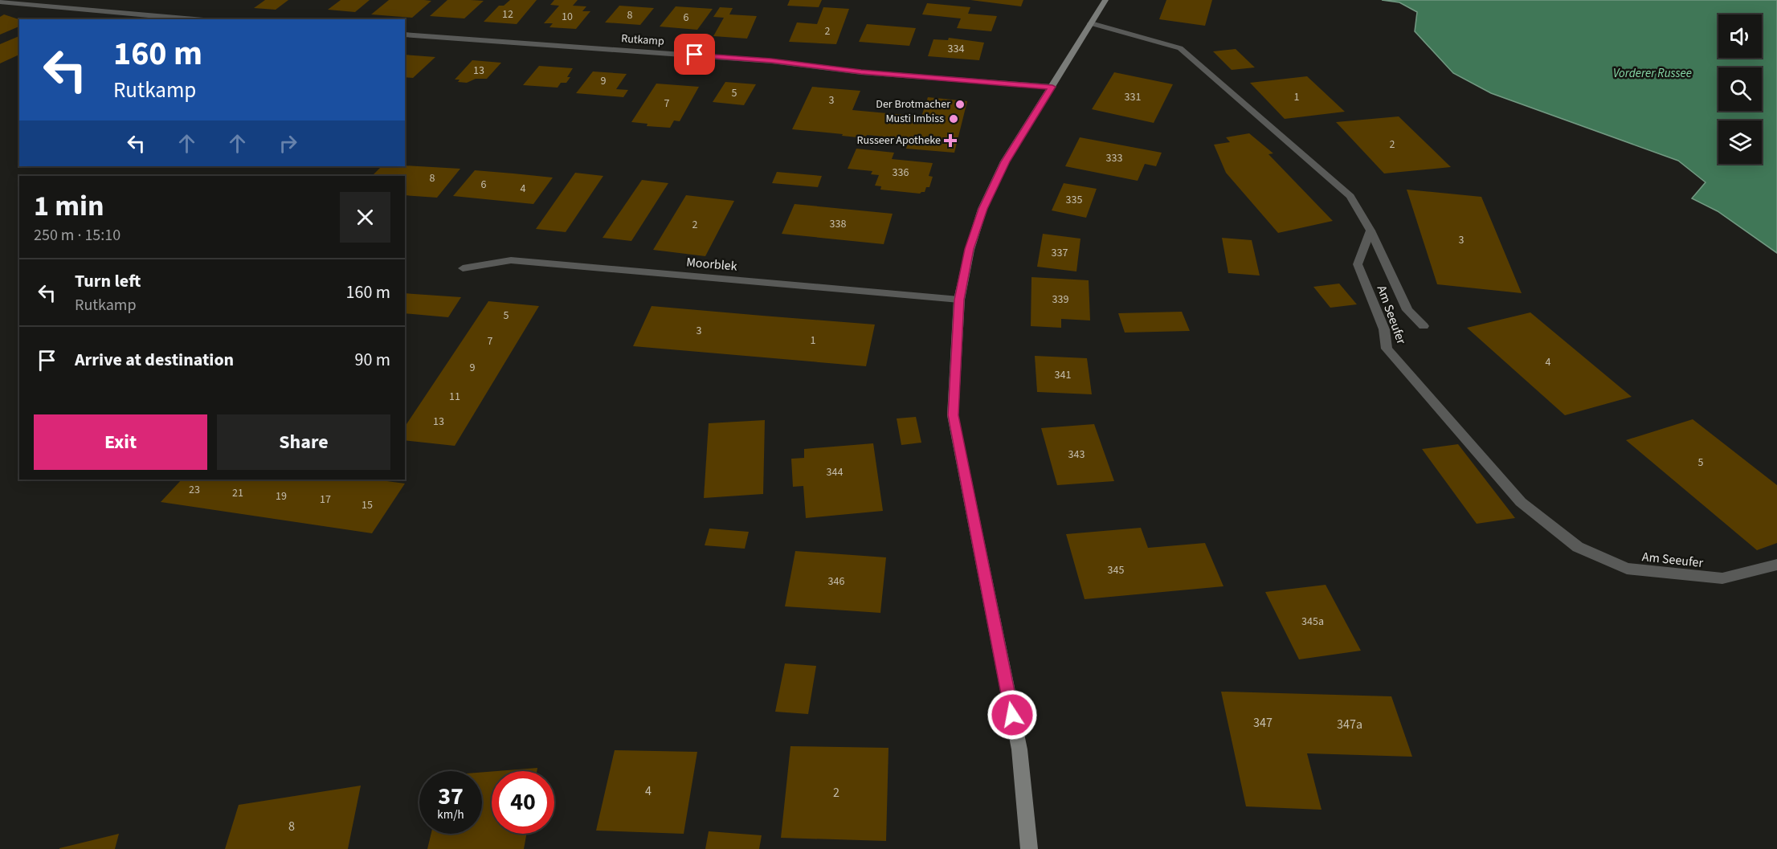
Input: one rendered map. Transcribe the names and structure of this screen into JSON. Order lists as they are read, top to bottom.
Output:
{
  "streets": {
    "street": ["Rutkamp", "Moorblek", "Am Seeufer"]
  },
  "water": ["Vorderer Russee"],
  "places": {
    "other": ["Der Brotmacher", "Musti Imbiss"],
    "health": ["Russeer Apotheke"]
  },
  "house_numbers": [
    "12",
    "8",
    "10",
    "6",
    "2",
    "334",
    "13",
    "9",
    "5",
    "331",
    "1",
    "3",
    "7",
    "2",
    "333",
    "336",
    "8",
    "6",
    "4",
    "335",
    "338",
    "2",
    "3",
    "337",
    "339",
    "5",
    "3",
    "1",
    "7",
    "4",
    "9",
    "341",
    "11",
    "13",
    "343",
    "5",
    "344",
    "23",
    "21",
    "19",
    "17",
    "15",
    "345",
    "346",
    "345a",
    "347",
    "347a",
    "4",
    "2",
    "8"
  ],
  "page": {
    "turn": ["160 m", "Rutkamp"],
    "heading": ["1 min", "250 m · 15:10"],
    "list": [
      {
        "name": "Turn left",
        "note": "Rutkamp",
        "value": "160 m"
      },
      {
        "name": "Arrive at destination",
        "value": "90 m"
      }
    ],
    "buttons": ["Exit", "Share"],
    "speed": "37 km/h",
    "limit": "40"
  }
}
